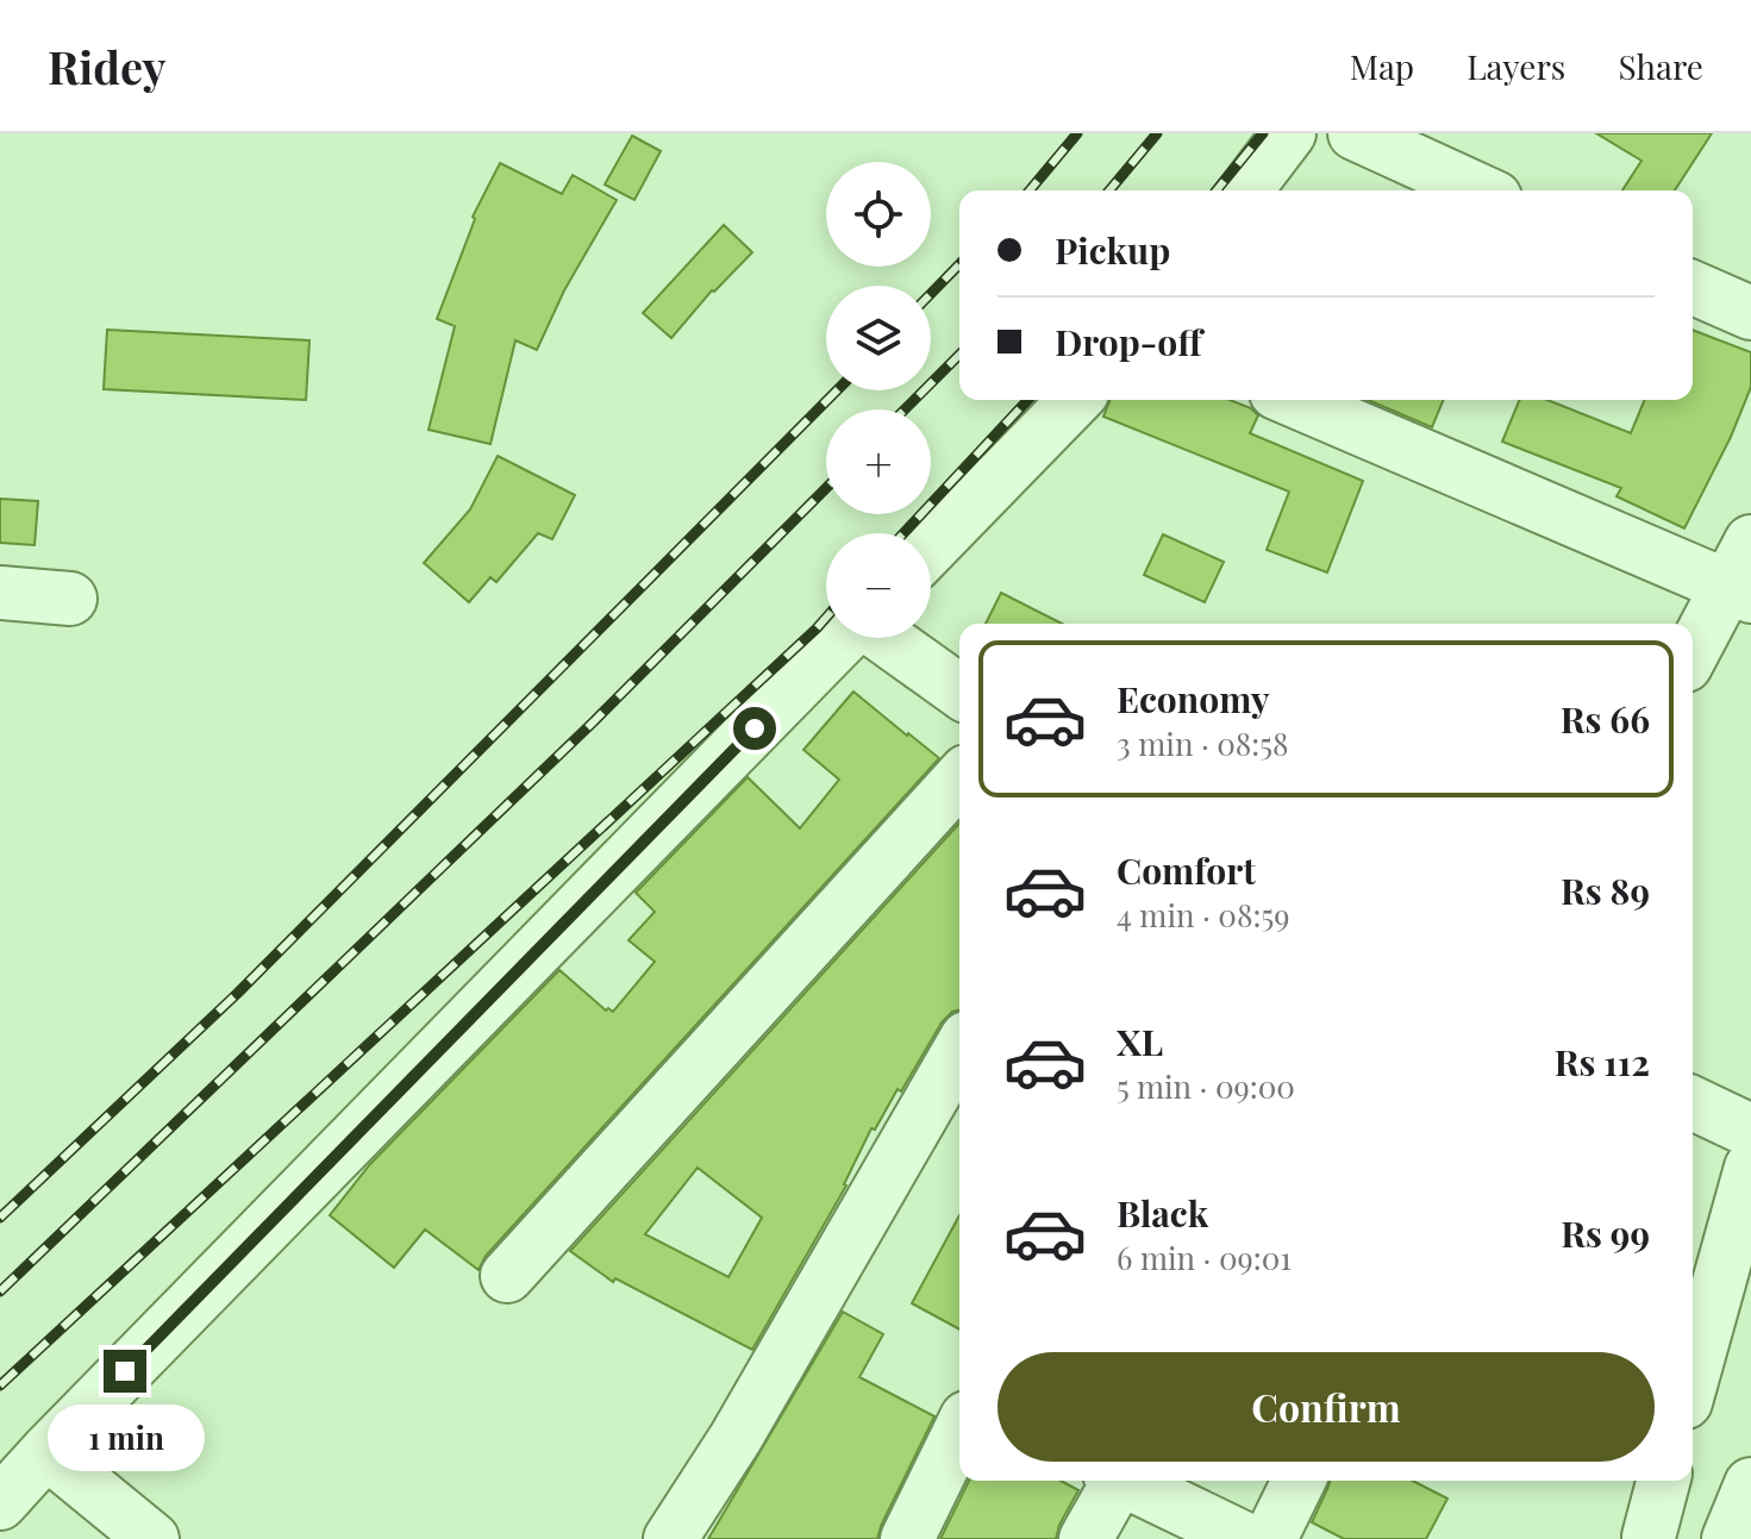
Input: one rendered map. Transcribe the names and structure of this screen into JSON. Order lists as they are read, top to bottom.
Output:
{
  "page": {
    "header": "Ridey",
    "nav": ["Map", "Layers", "Share"],
    "map_buttons": ["+", "−"],
    "banner": ["Pickup", "Drop-off"],
    "list": [
      {
        "name": "Economy",
        "note": "3 min · 08:58",
        "value": "Rs 66"
      },
      {
        "name": "Comfort",
        "note": "4 min · 08:59",
        "value": "Rs 89"
      },
      {
        "name": "XL",
        "note": "5 min · 09:00",
        "value": "Rs 112"
      },
      {
        "name": "Black",
        "note": "6 min · 09:01",
        "value": "Rs 99"
      }
    ],
    "buttons": "Confirm",
    "bubble": "1 min"
  }
}
